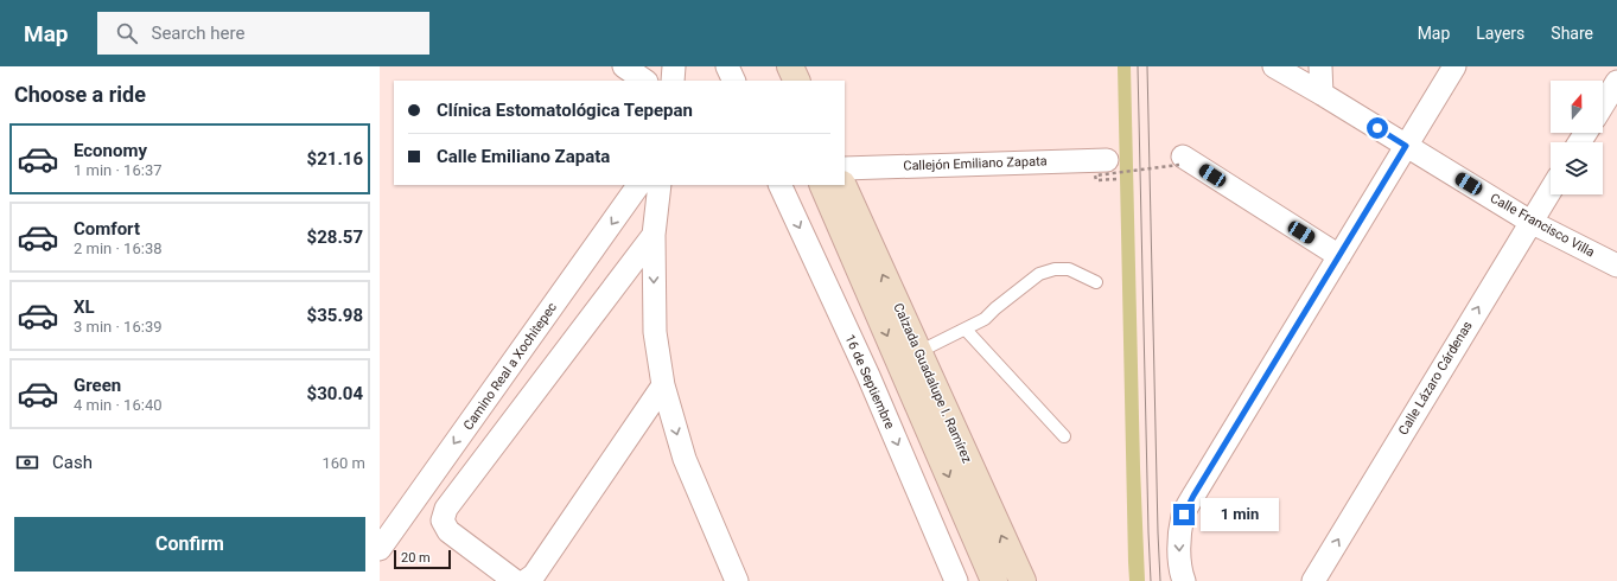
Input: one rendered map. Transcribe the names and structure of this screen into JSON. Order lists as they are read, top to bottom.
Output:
{
  "streets": {
    "main road": ["Calzada Guadalupe I. Ramírez"],
    "street": [
      "Callejón Emiliano Zapata",
      "Calle Francisco Villa",
      "Camino Real a Xochitepec",
      "Calle Lázaro Cárdenas",
      "16 de Septiembre"
    ]
  },
  "crossings": [
    ["Calle Francisco Villa", "Calle Lázaro Cárdenas"]
  ],
  "scale_bar": "20 m",
  "north": "top",
  "page": {
    "header": "Map",
    "search": "Search here",
    "nav": ["Map", "Layers", "Share"],
    "heading": "Choose a ride",
    "banner": ["Clínica Estomatológica Tepepan", "Calle Emiliano Zapata"],
    "list": [
      {
        "name": "Economy",
        "note": "1 min · 16:37",
        "value": "$21.16"
      },
      {
        "name": "Comfort",
        "note": "2 min · 16:38",
        "value": "$28.57"
      },
      {
        "name": "XL",
        "note": "3 min · 16:39",
        "value": "$35.98"
      },
      {
        "name": "Green",
        "note": "4 min · 16:40",
        "value": "$30.04"
      }
    ],
    "pay": ["Cash", "160 m"],
    "bubble": "1 min",
    "buttons": "Confirm",
    "scale": "20 m"
  }
}
